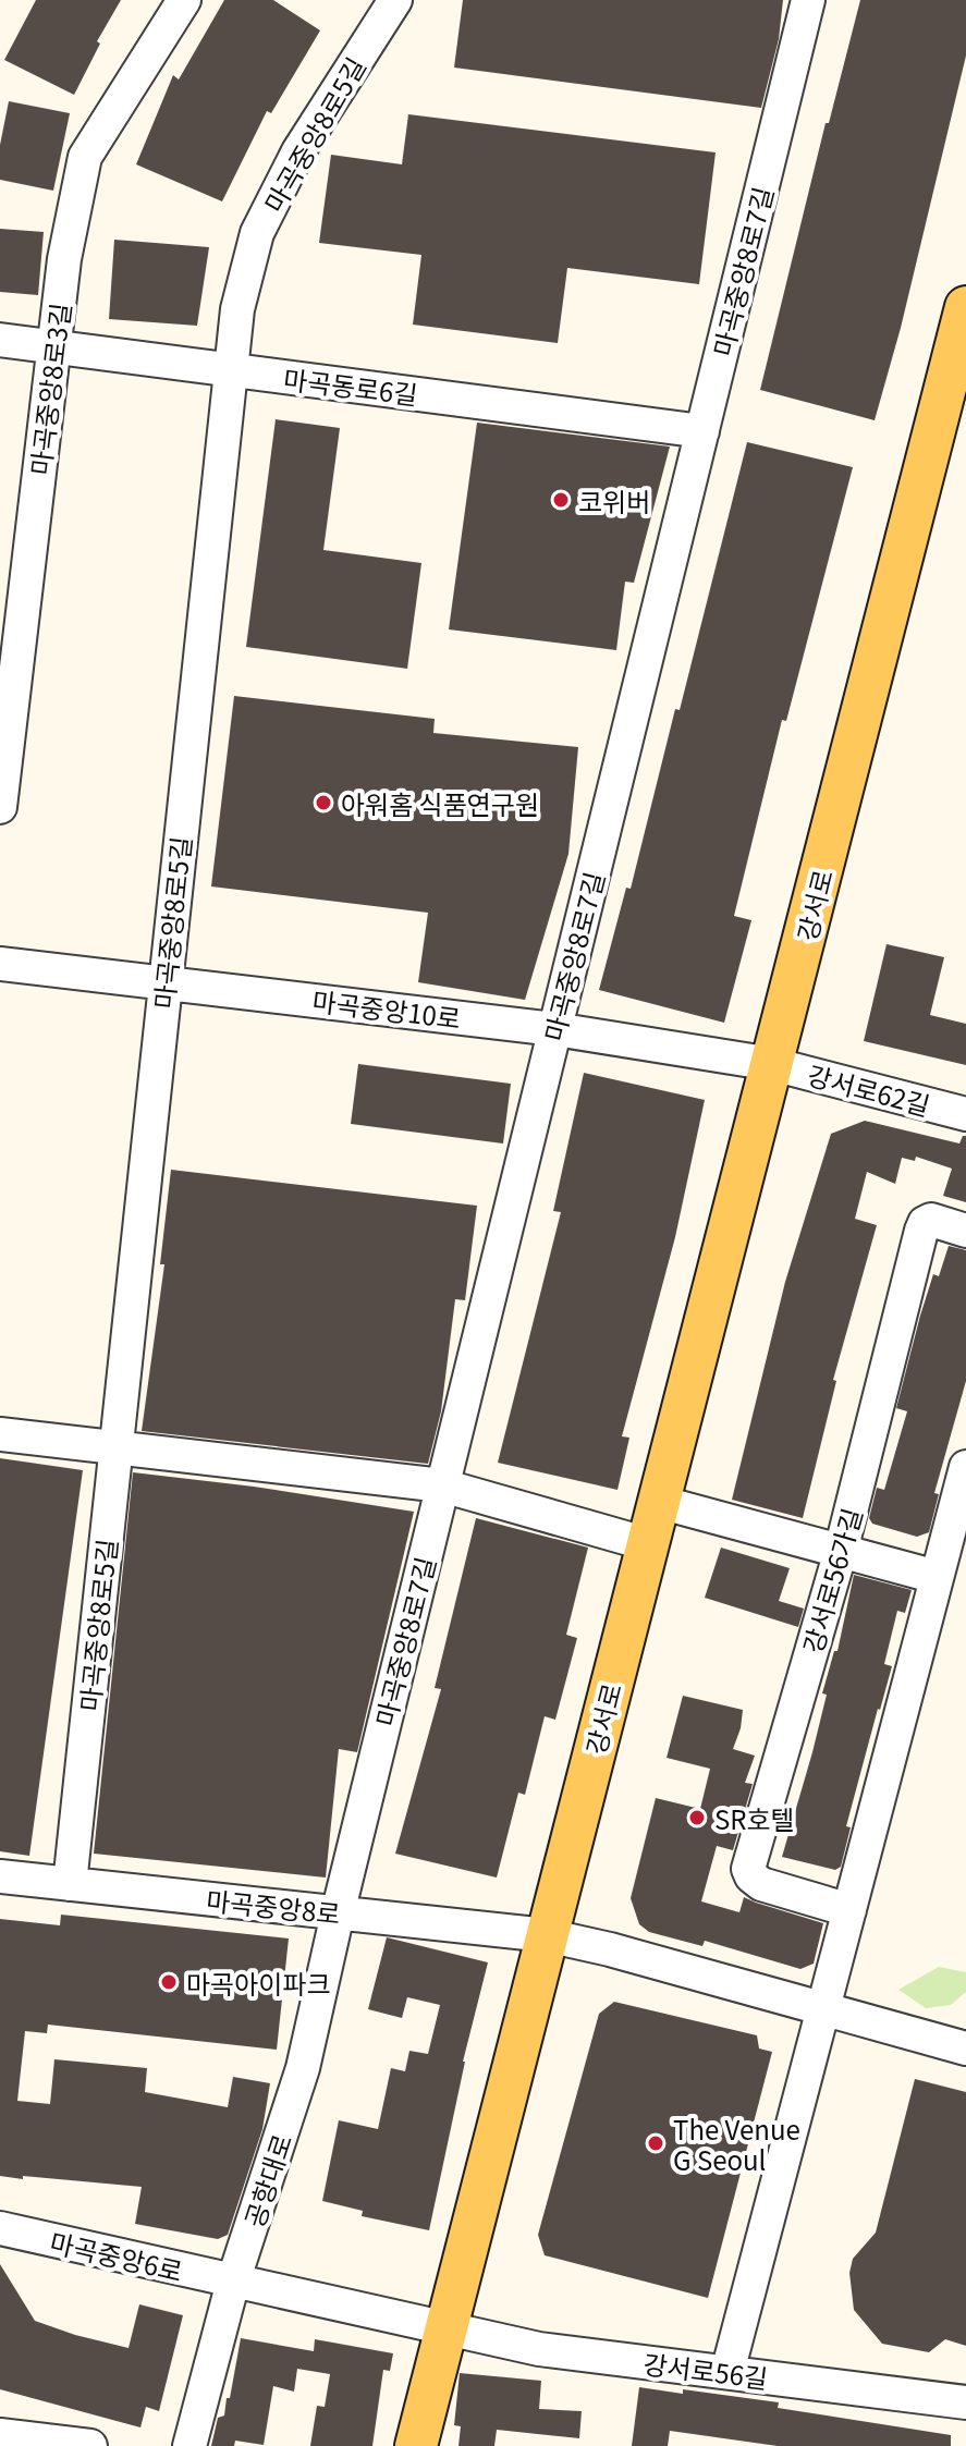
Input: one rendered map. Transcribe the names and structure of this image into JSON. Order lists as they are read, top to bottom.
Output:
{
  "streets": {
    "main road": ["강서로"],
    "street": [
      "마곡중앙8로5길",
      "마곡중앙8로7길",
      "마곡동로6길",
      "마곡중앙8로3길",
      "마곡중앙10로",
      "강서로62길",
      "강서로56가길",
      "마곡중앙8로",
      "공항대로",
      "마곡중앙6로",
      "강서로56길"
    ]
  },
  "crossings": [
    ["마곡중앙8로5길", "마곡동로6길"],
    ["마곡중앙8로5길", "마곡중앙10로"],
    ["마곡중앙8로5길", "마곡중앙8로"],
    ["마곡중앙8로7길", "마곡동로6길"],
    ["마곡중앙8로7길", "마곡중앙10로"],
    ["마곡중앙8로7길", "마곡중앙8로"],
    ["마곡중앙8로7길", "공항대로"],
    ["마곡동로6길", "마곡중앙8로3길"],
    ["강서로", "마곡중앙10로"],
    ["강서로", "강서로62길"],
    ["강서로", "마곡중앙8로"],
    ["강서로", "강서로56길"],
    ["마곡중앙10로", "강서로62길"],
    ["마곡중앙8로", "공항대로"],
    ["공항대로", "마곡중앙6로"]
  ],
  "places": [
    "코위버",
    "아워홈 식품연구원",
    "SR호텔",
    "마곡아이파크",
    "The Venue G Seoul"
  ]
}
